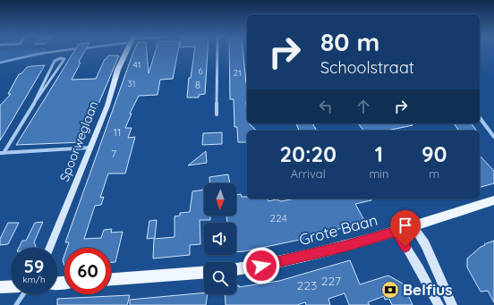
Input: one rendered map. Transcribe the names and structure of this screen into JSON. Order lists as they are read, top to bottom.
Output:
{
  "streets": {
    "main road": ["Grote Baan"],
    "street": ["Spoorweglaan"]
  },
  "places": {
    "bank": ["Belfius"]
  },
  "house_numbers": [
    "41",
    "6",
    "21",
    "31",
    "8",
    "11",
    "7",
    "224",
    "227",
    "223"
  ],
  "north": "bottom",
  "page": {
    "turn": ["80 m", "Schoolstraat"],
    "eta": [
      "20:20",
      "Arrival",
      "1",
      "min",
      "90",
      "m"
    ],
    "speed": "59 km/h",
    "limit": "60"
  }
}
